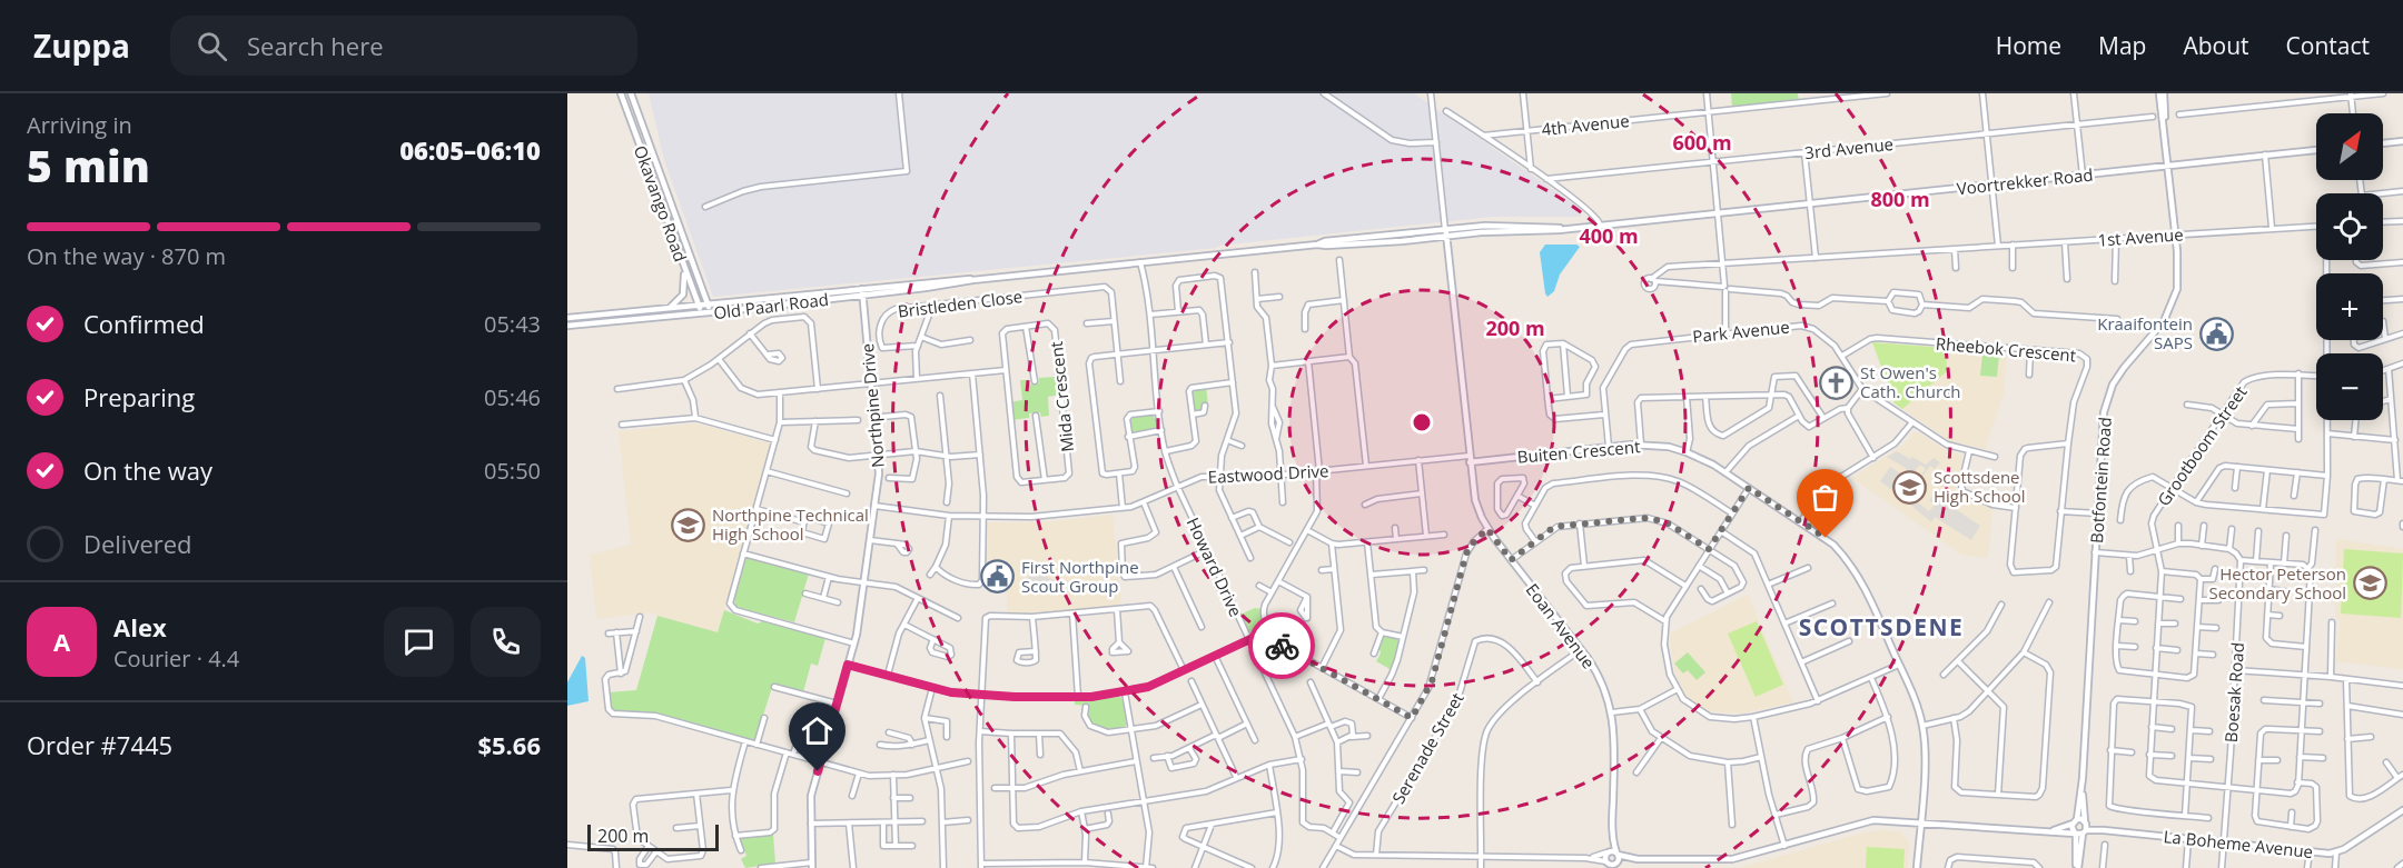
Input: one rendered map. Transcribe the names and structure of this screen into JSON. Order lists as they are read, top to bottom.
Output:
{
  "streets": {
    "main road": [
      "Voortrekker Road",
      "Okavango Road",
      "Old Paarl Road",
      "Northpine Drive",
      "Buiten Crescent",
      "Botfontein Road",
      "Eoan Avenue",
      "La Boheme Avenue"
    ],
    "street": [
      "4th Avenue",
      "3rd Avenue",
      "1st Avenue",
      "Bristleden Close",
      "Park Avenue",
      "Rheebok Crescent",
      "Mida Crescent",
      "Grootboom Street",
      "Eastwood Drive",
      "Howard Drive",
      "Boesak Road",
      "Serenade Street"
    ]
  },
  "crossings": [
    ["Voortrekker Road", "Old Paarl Road"],
    ["Voortrekker Road", "Botfontein Road"],
    ["Voortrekker Road", "Eoan Avenue"],
    ["Okavango Road", "Old Paarl Road"],
    ["1st Avenue", "Botfontein Road"],
    ["Old Paarl Road", "Northpine Drive"],
    ["Old Paarl Road", "Howard Drive"],
    ["Old Paarl Road", "Eoan Avenue"],
    ["Park Avenue", "Rheebok Crescent"],
    ["Park Avenue", "Buiten Crescent"],
    ["Northpine Drive", "Eastwood Drive"],
    ["Buiten Crescent", "Eastwood Drive"],
    ["Buiten Crescent", "Eoan Avenue"],
    ["Eastwood Drive", "Howard Drive"],
    ["Eastwood Drive", "Eoan Avenue"],
    ["Botfontein Road", "La Boheme Avenue"],
    ["Boesak Road", "La Boheme Avenue"]
  ],
  "districts": ["SCOTTSDENE"],
  "places": {
    "public building": ["Kraaifontein SAPS", "First Northpine Scout Group"],
    "church": ["St Owen's Cath. Church"],
    "school or university": ["Scottsdene High School", "Northpine Technical High School", "Hector Peterson Secondary School"]
  },
  "scale_bar": "200 m",
  "north": "top right",
  "page": {
    "header": "Zuppa",
    "search": "Search here",
    "nav": [
      "Home",
      "Map",
      "About",
      "Contact"
    ],
    "heading": ["5 min", "Arriving in", "06:05–06:10"],
    "panel": [
      "Alex",
      "Courier · 4.4",
      "Order #7445",
      "$5.66"
    ],
    "map_buttons": ["+", "−"],
    "bar": "On the way · 870 m",
    "list": [
      ["Confirmed", "05:43"],
      ["Preparing", "05:46"],
      ["On the way", "05:50"],
      "Delivered"
    ],
    "round": "A",
    "scale": "200 m"
  },
  "rings": [
    "600 m",
    "800 m",
    "400 m",
    "200 m"
  ]
}
